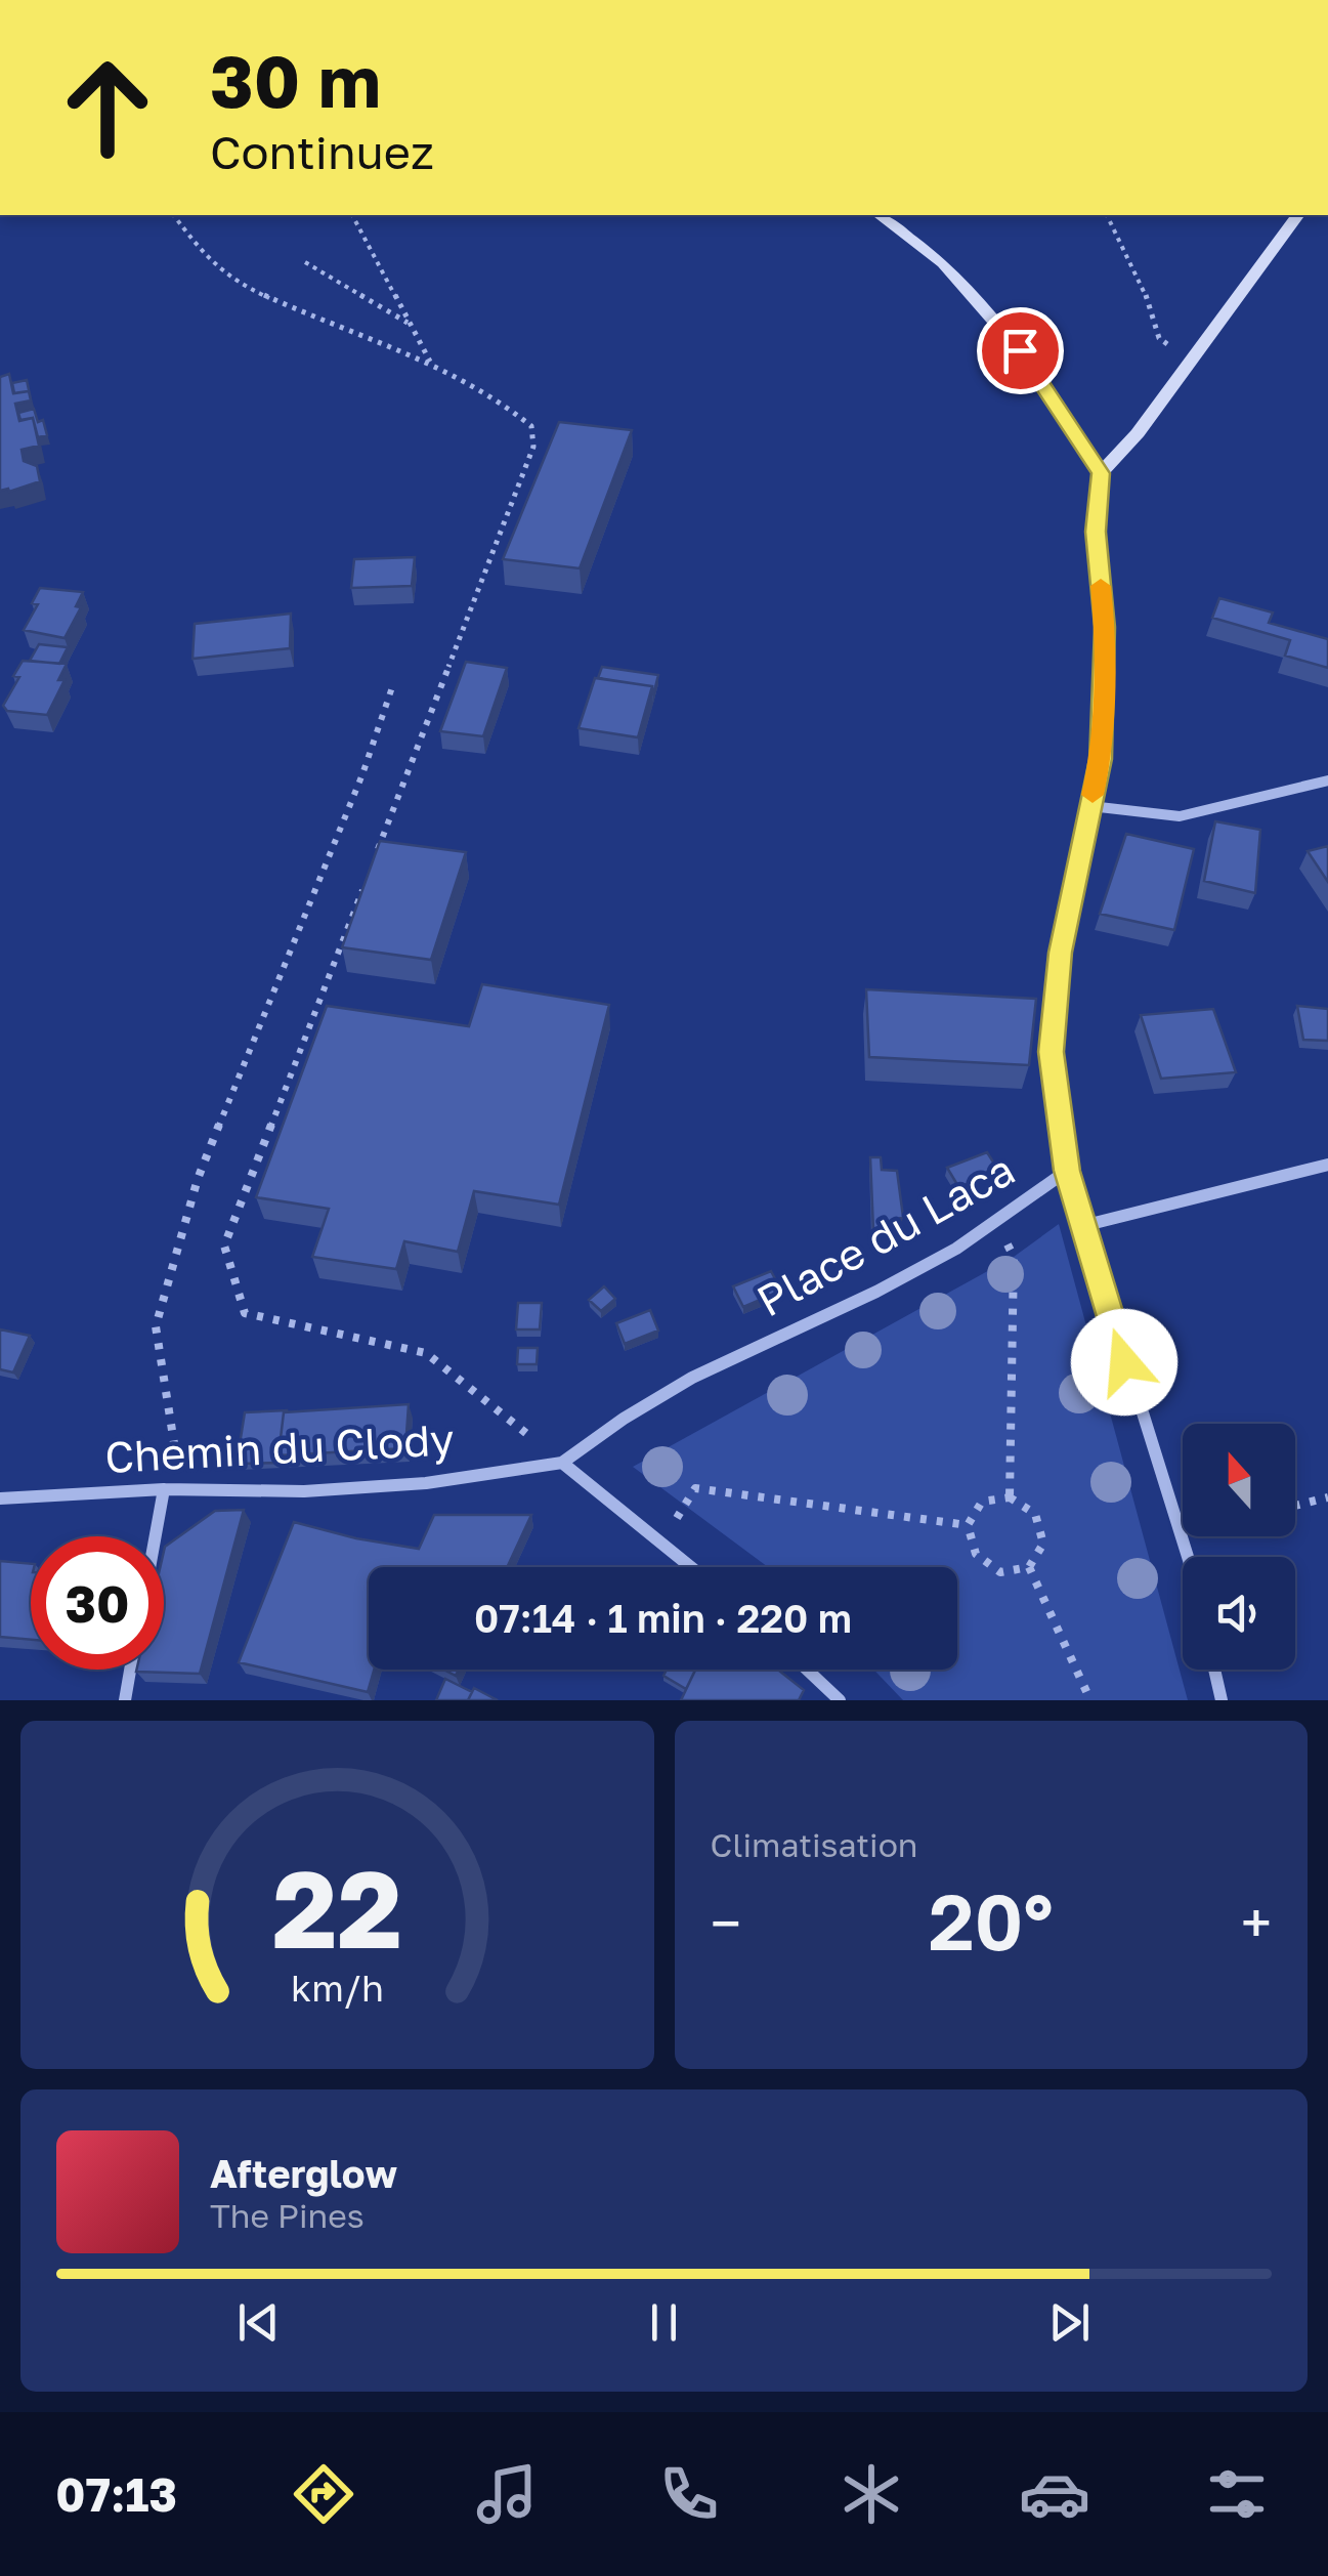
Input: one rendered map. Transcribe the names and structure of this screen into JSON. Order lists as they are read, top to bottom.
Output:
{
  "streets": {
    "street": ["Place du Laca", "Chemin du Clody"]
  },
  "crossings": [
    ["Place du Laca", "Chemin du Clody"]
  ],
  "north": "top",
  "page": {
    "turn": ["30 m", "Continuez"],
    "limit": "30",
    "trip": "07:14 · 1 min · 220 m",
    "tile": "Climatisation",
    "heat": ["−", "20°", "+"],
    "song": ["Afterglow", "The Pines"],
    "tabs": "07:13",
    "gauge": ["22", "km/h"]
  }
}
